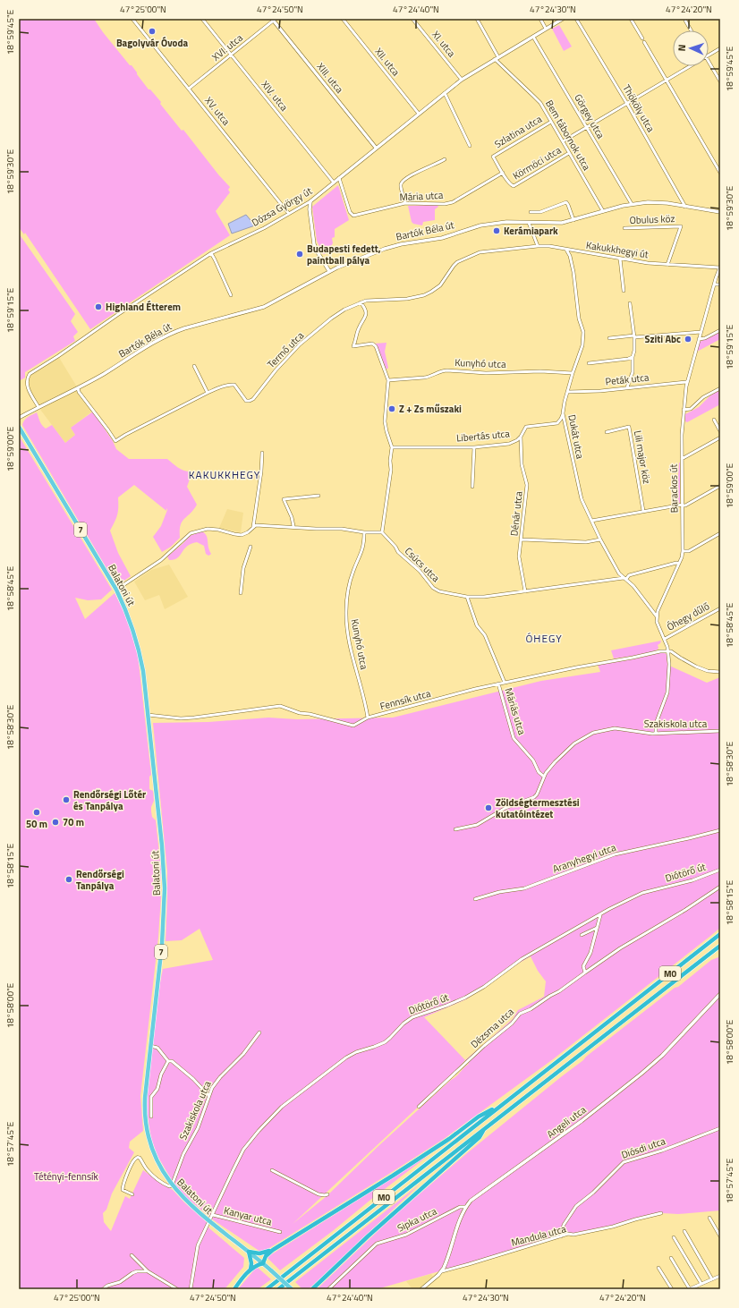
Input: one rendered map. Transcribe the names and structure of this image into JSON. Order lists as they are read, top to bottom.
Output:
{
  "streets": {
    "highway": ["M0"],
    "main road": ["7", "Balatoni út"],
    "street": [
      "XI. utca",
      "XVI. utca",
      "XII. utca",
      "XIII. utca",
      "XIV. utca",
      "Thököly utca",
      "XV. utca",
      "Görgey utca",
      "Szlatina utca",
      "Bem tábornok utca",
      "Körmöci utca",
      "Mária utca",
      "Dózsa György út",
      "Obulus köz",
      "Bartók Béla út",
      "Kakukkhegyi út",
      "Termő utca",
      "Kunyhó utca",
      "Peták utca",
      "Libertás utca",
      "Dukát utca",
      "Lili major köz",
      "Barackos út",
      "Dénár utca",
      "Csúcs utca",
      "Óhegy dűlő",
      "Fennsík utca",
      "Máriás utca",
      "Szakiskola utca",
      "Aranyhegyi utca",
      "Diótörő út",
      "Dézsma utca",
      "Angeli utca",
      "Diósdi utca",
      "Kanyar utca",
      "Sipka utca",
      "Mandula utca"
    ]
  },
  "crossings": [
    ["XI. utca", "Dózsa György út"],
    ["XVI. utca", "XIII. utca"],
    ["XVI. utca", "XIV. utca"],
    ["XVI. utca", "XV. utca"],
    ["XII. utca", "Dózsa György út"],
    ["XIII. utca", "Dózsa György út"],
    ["XIV. utca", "Dózsa György út"],
    ["Thököly utca", "Bartók Béla út"],
    ["XV. utca", "Dózsa György út"],
    ["Görgey utca", "Dózsa György út"],
    ["Görgey utca", "Bartók Béla út"],
    ["Szlatina utca", "Bem tábornok utca"],
    ["Szlatina utca", "Körmöci utca"],
    ["Szlatina utca", "Mária utca"],
    ["Bem tábornok utca", "Körmöci utca"],
    ["Bem tábornok utca", "Dózsa György út"],
    ["Bem tábornok utca", "Bartók Béla út"],
    ["Körmöci utca", "Mária utca"],
    ["Mária utca", "Dózsa György út"],
    ["Dózsa György út", "Bartók Béla út"],
    ["Obulus köz", "Kakukkhegyi út"],
    ["Bartók Béla út", "Termő utca"],
    ["Kakukkhegyi út", "Termő utca"],
    ["Kakukkhegyi út", "Dukát utca"],
    ["Kakukkhegyi út", "Barackos út"],
    ["Kunyhó utca", "Dukát utca"],
    ["Kunyhó utca", "Fennsík utca"],
    ["Peták utca", "Dukát utca"],
    ["Peták utca", "Barackos út"],
    ["Libertás utca", "Dukát utca"],
    ["Libertás utca", "Dénár utca"],
    ["Dukát utca", "Barackos út"],
    ["Dukát utca", "Csúcs utca"],
    ["Barackos út", "Csúcs utca"],
    ["Dénár utca", "Csúcs utca"],
    ["Csúcs utca", "Máriás utca"],
    ["Balatoni út", "Fennsík utca"],
    ["Balatoni út", "Szakiskola utca"],
    ["Balatoni út", "Diótörő út"],
    ["Fennsík utca", "Máriás utca"],
    ["Máriás utca", "Szakiskola utca"],
    ["Diótörő út", "Kanyar utca"],
    ["Angeli utca", "Sipka utca"],
    ["Angeli utca", "Mandula utca"],
    ["Diósdi utca", "Mandula utca"]
  ],
  "districts": ["KAKUKKHEGY", "ÓHEGY"],
  "parks": ["Tétényi-fennsík"],
  "places": [
    "Bagolyvár Óvoda",
    "Kerámiapark",
    "Budapesti fedett, paintball pálya",
    "Highland Étterem",
    "Sziti Abc",
    "Z + Zs műszaki",
    "Rendőrségi Lőtér és Tanpálya",
    "Zöldségtermesztési kutatóintézet",
    "50 m",
    "70 m",
    "Rendőrségi Tanpálya"
  ],
  "north": "left",
  "coordinates": [
    "47°25'00\"N",
    "47°24'50\"N",
    "47°24'40\"N",
    "47°24'30\"N",
    "47°24'20\"N",
    "18°59'45\"E",
    "18°59'30\"E",
    "18°59'15\"E",
    "18°59'00\"E",
    "18°58'45\"E",
    "18°58'30\"E",
    "18°58'15\"E",
    "18°58'00\"E",
    "18°57'45\"E"
  ]
}
